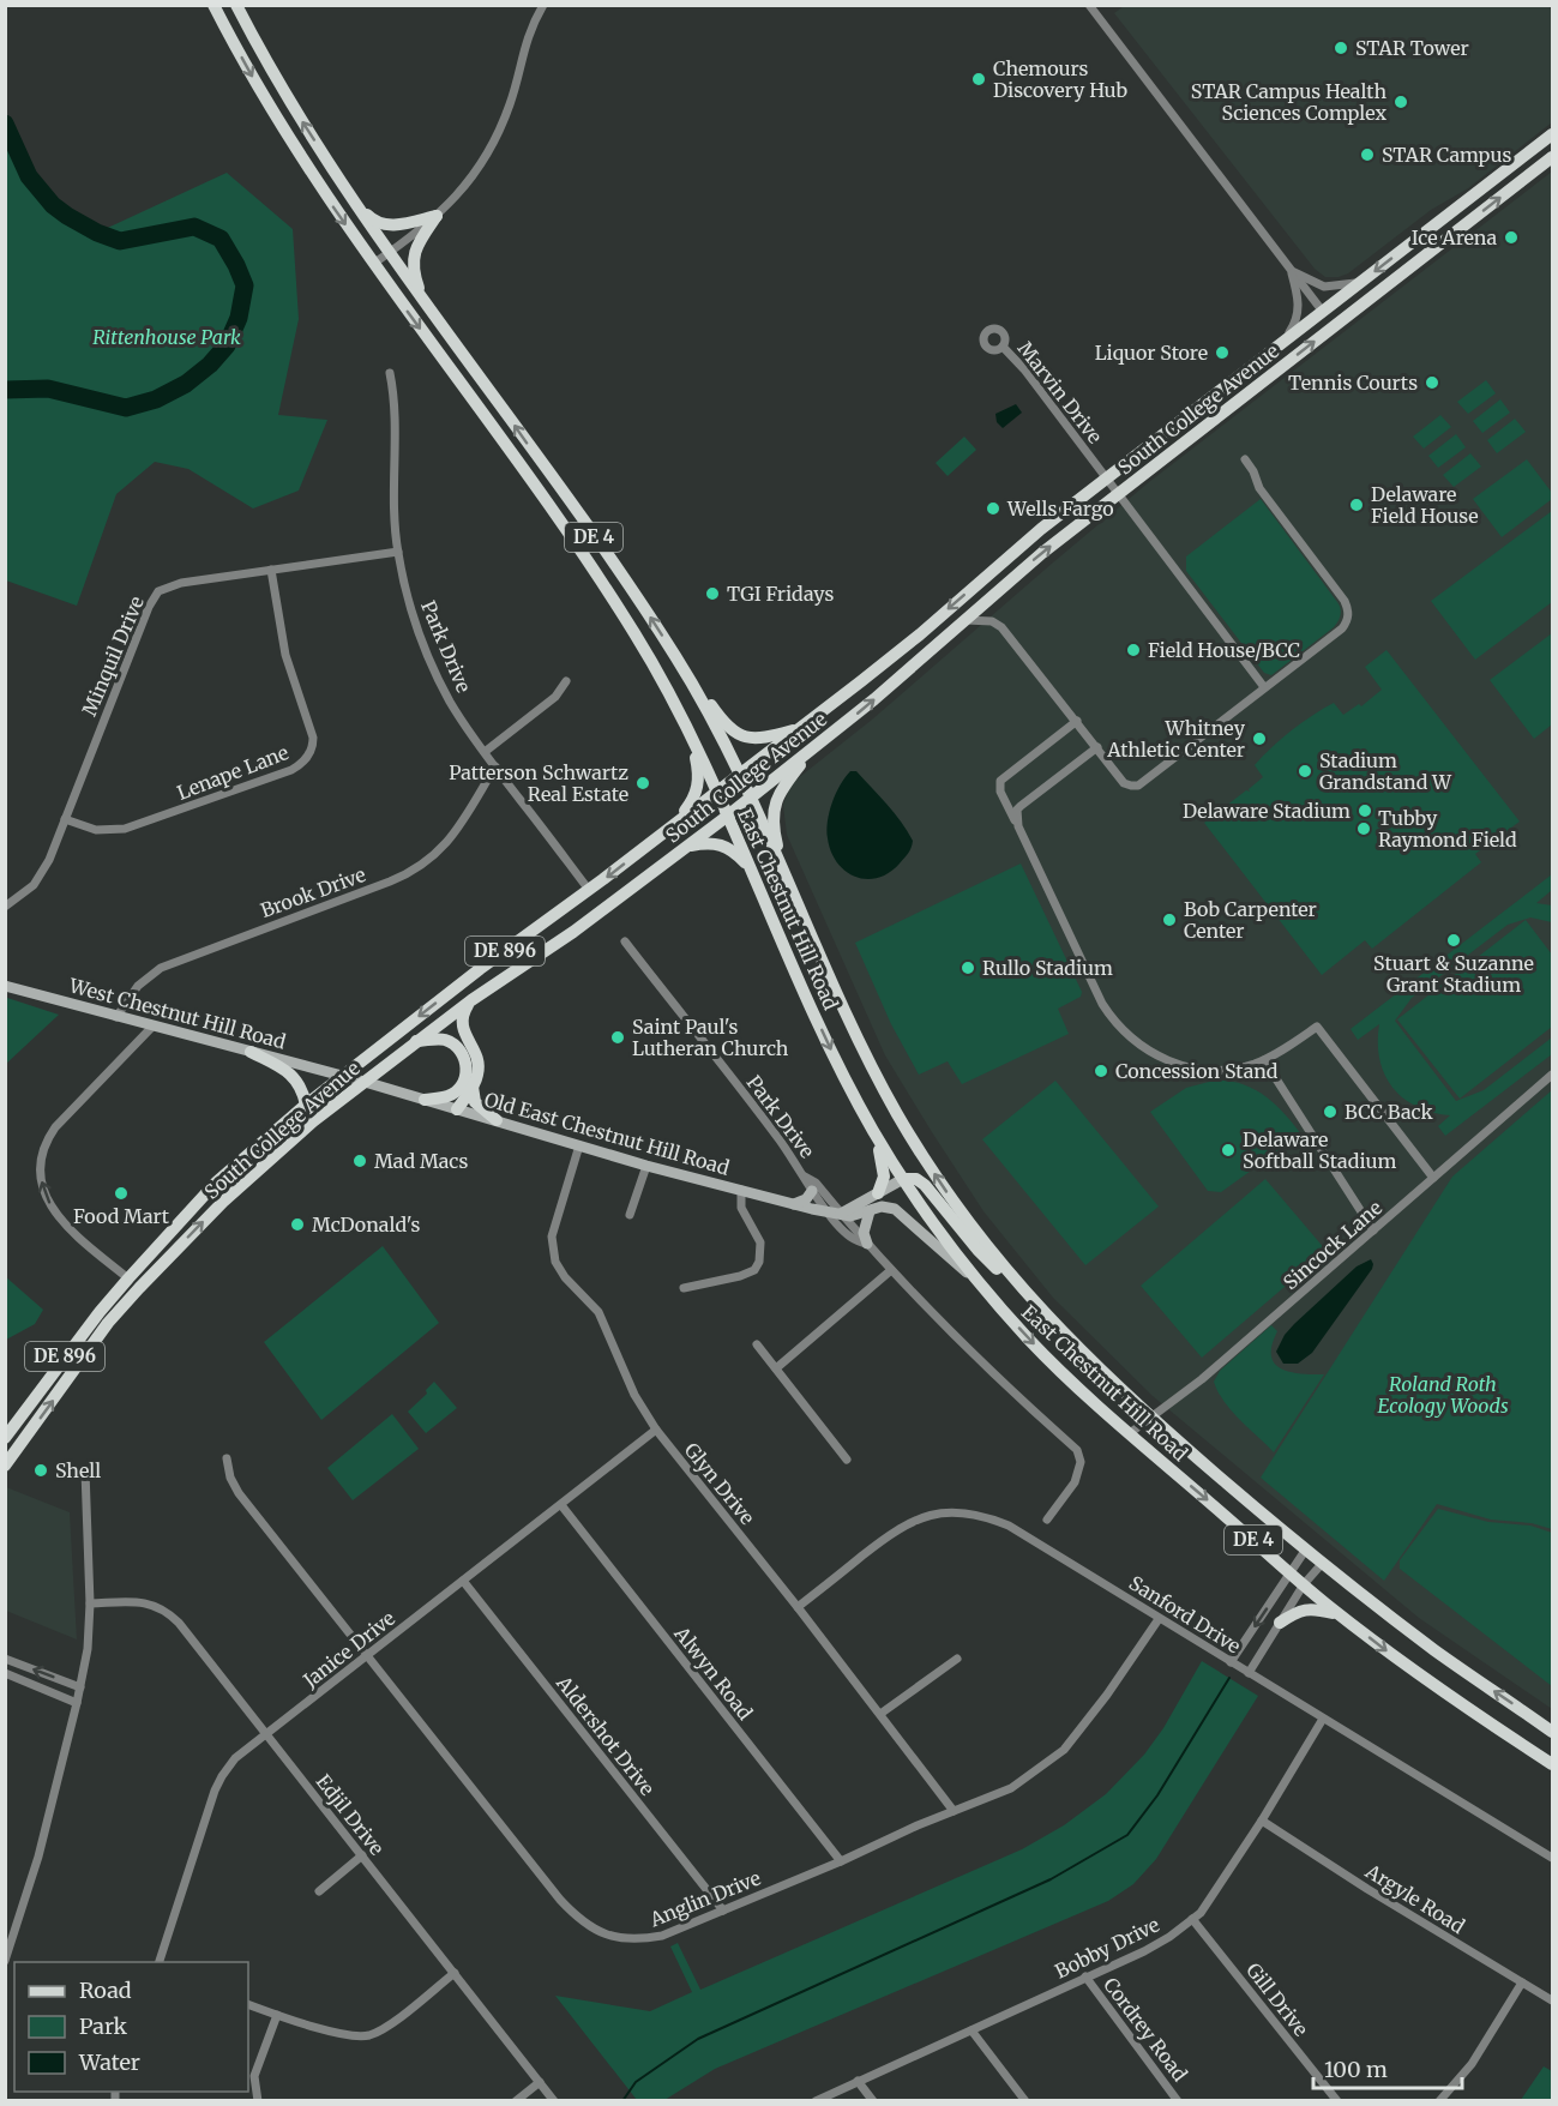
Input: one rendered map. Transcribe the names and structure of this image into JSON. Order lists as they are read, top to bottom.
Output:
{
  "streets": {
    "main road": [
      "South College Avenue",
      "DE 4",
      "East Chestnut Hill Road",
      "DE 896"
    ],
    "street": [
      "Marvin Drive",
      "Park Drive",
      "Minquil Drive",
      "Lenape Lane",
      "Brook Drive",
      "West Chestnut Hill Road",
      "Old East Chestnut Hill Road",
      "Sincock Lane",
      "Glyn Drive",
      "Sanford Drive",
      "Janice Drive",
      "Alwyn Road",
      "Aldershot Drive",
      "Edjil Drive",
      "Anglin Drive",
      "Argyle Road",
      "Bobby Drive",
      "Gill Drive",
      "Cordrey Road"
    ]
  },
  "crossings": [
    ["Marvin Drive", "South College Avenue"],
    ["South College Avenue", "DE 4"],
    ["South College Avenue", "Park Drive"],
    ["South College Avenue", "East Chestnut Hill Road"],
    ["South College Avenue", "DE 896"],
    ["South College Avenue", "West Chestnut Hill Road"],
    ["South College Avenue", "Old East Chestnut Hill Road"],
    ["DE 4", "East Chestnut Hill Road"],
    ["DE 4", "DE 896"],
    ["Park Drive", "Minquil Drive"],
    ["Park Drive", "Brook Drive"],
    ["Park Drive", "Old East Chestnut Hill Road"],
    ["Minquil Drive", "Lenape Lane"],
    ["Brook Drive", "West Chestnut Hill Road"],
    ["East Chestnut Hill Road", "Old East Chestnut Hill Road"],
    ["East Chestnut Hill Road", "Sincock Lane"],
    ["West Chestnut Hill Road", "Old East Chestnut Hill Road"],
    ["Old East Chestnut Hill Road", "Glyn Drive"],
    ["Glyn Drive", "Sanford Drive"],
    ["Glyn Drive", "Janice Drive"],
    ["Glyn Drive", "Anglin Drive"],
    ["Sanford Drive", "Anglin Drive"],
    ["Sanford Drive", "Bobby Drive"],
    ["Janice Drive", "Alwyn Road"],
    ["Janice Drive", "Aldershot Drive"],
    ["Janice Drive", "Edjil Drive"],
    ["Janice Drive", "Anglin Drive"],
    ["Alwyn Road", "Anglin Drive"],
    ["Aldershot Drive", "Anglin Drive"],
    ["Argyle Road", "Bobby Drive"],
    ["Bobby Drive", "Gill Drive"],
    ["Bobby Drive", "Cordrey Road"]
  ],
  "parks": ["Rittenhouse Park", "Roland Roth Ecology Woods"],
  "places": [
    "STAR Tower",
    "Chemours Discovery Hub",
    "STAR Campus Health Sciences Complex",
    "STAR Campus",
    "Ice Arena",
    "Liquor Store",
    "Tennis Courts",
    "Delaware Field House",
    "Wells Fargo",
    "TGI Fridays",
    "Field House/BCC",
    "Whitney Athletic Center",
    "Stadium Grandstand W",
    "Patterson Schwartz Real Estate",
    "Delaware Stadium",
    "Tubby Raymond Field",
    "Bob Carpenter Center",
    "Stuart & Suzanne Grant Stadium",
    "Rullo Stadium",
    "Saint Paul's Lutheran Church",
    "Concession Stand",
    "BCC Back",
    "Delaware Softball Stadium",
    "Mad Macs",
    "Food Mart",
    "McDonald's",
    "Shell"
  ],
  "legend": ["Road", "Park", "Water"],
  "scale_bar": "100 m"
}
